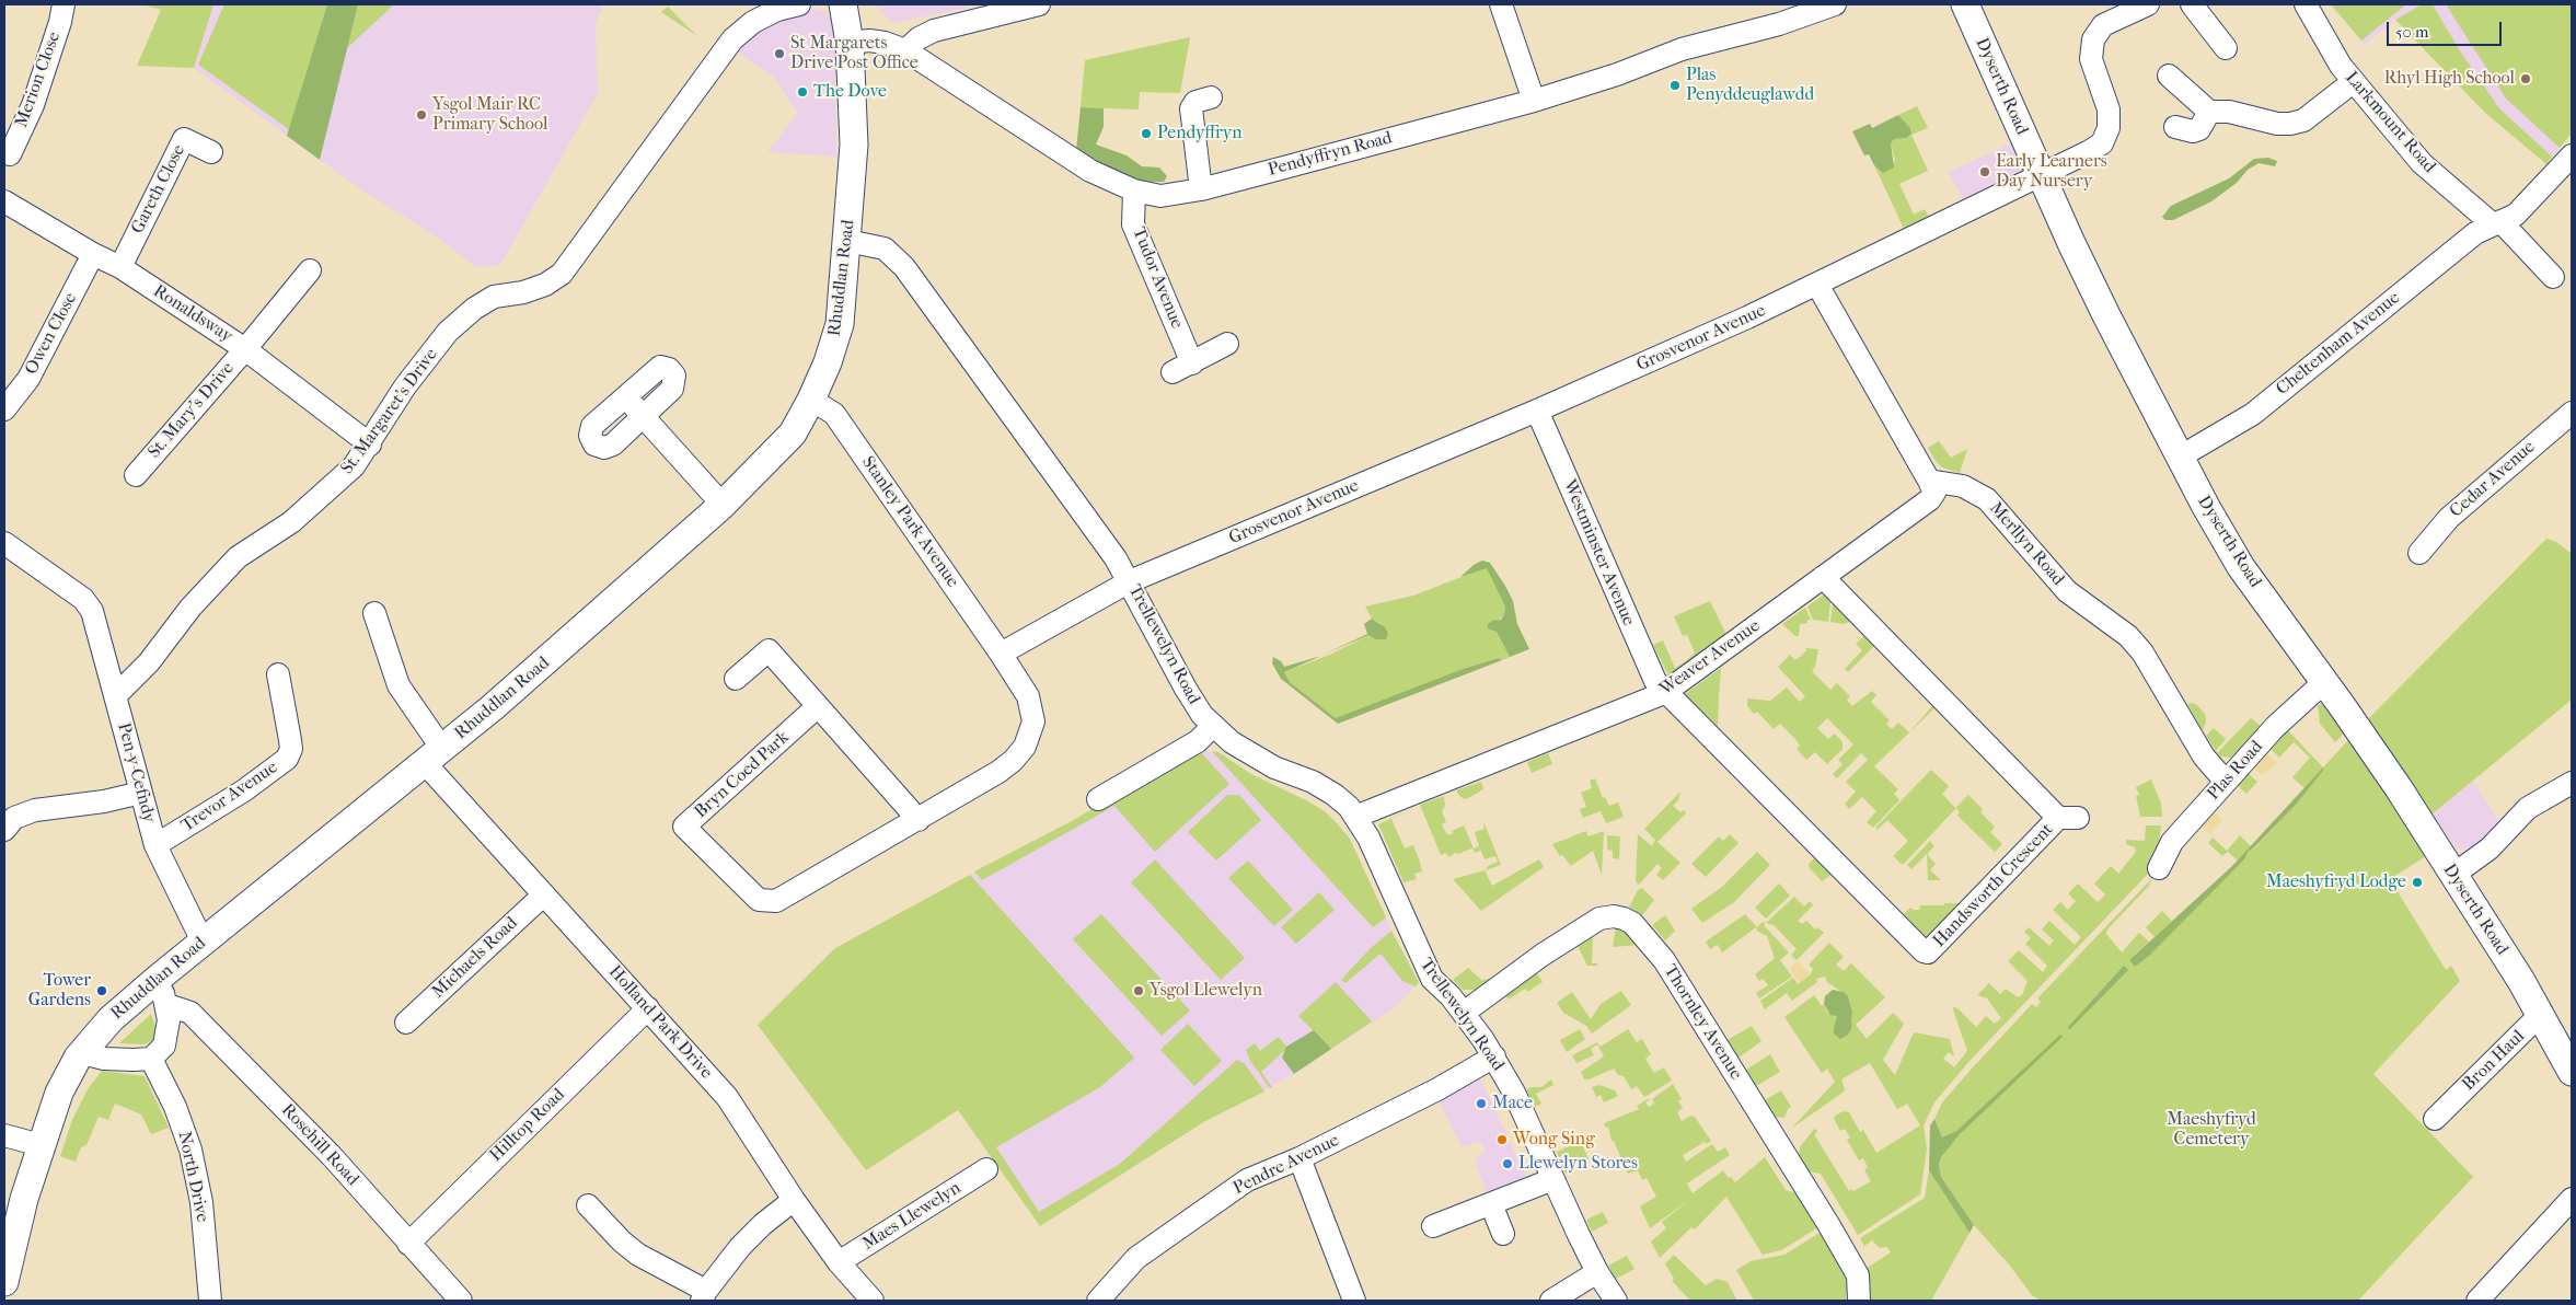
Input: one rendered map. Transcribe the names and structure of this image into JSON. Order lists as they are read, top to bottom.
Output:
{
  "streets": {
    "main road": ["Dyserth Road", "Rhuddlan Road"],
    "street": [
      "Merion Close",
      "Larkmount Road",
      "Pendyffryn Road",
      "Gareth Close",
      "Tudor Avenue",
      "Ronaldsway",
      "Owen Close",
      "Grosvenor Avenue",
      "Cheltenham Avenue",
      "St. Mary's Drive",
      "St. Margaret's Drive",
      "Cedar Avenue",
      "Stanley Park Avenue",
      "Merllyn Road",
      "Westminster Avenue",
      "Trellewelyn Road",
      "Weaver Avenue",
      "Plas Road",
      "Pen-y-Cefndy",
      "Bryn Coed Park",
      "Trevor Avenue",
      "Handsworth Crescent",
      "Michaels Road",
      "Holland Park Drive",
      "Thornley Avenue",
      "Bron Haul",
      "Hilltop Road",
      "Rosehill Road",
      "Pendre Avenue",
      "North Drive",
      "Maes Llewelyn"
    ]
  },
  "crossings": [
    ["Dyserth Road", "Grosvenor Avenue"],
    ["Dyserth Road", "Cheltenham Avenue"],
    ["Dyserth Road", "Plas Road"],
    ["Dyserth Road", "Bron Haul"],
    ["Larkmount Road", "Cheltenham Avenue"],
    ["Pendyffryn Road", "Rhuddlan Road"],
    ["Pendyffryn Road", "Tudor Avenue"],
    ["Gareth Close", "Ronaldsway"],
    ["Rhuddlan Road", "Stanley Park Avenue"],
    ["Rhuddlan Road", "Trellewelyn Road"],
    ["Rhuddlan Road", "Pen-y-Cefndy"],
    ["Rhuddlan Road", "Holland Park Drive"],
    ["Ronaldsway", "Owen Close"],
    ["Ronaldsway", "St. Mary's Drive"],
    ["Ronaldsway", "St. Margaret's Drive"],
    ["Grosvenor Avenue", "Stanley Park Avenue"],
    ["Grosvenor Avenue", "Westminster Avenue"],
    ["Grosvenor Avenue", "Trellewelyn Road"],
    ["Grosvenor Avenue", "Bryn Coed Park"],
    ["St. Margaret's Drive", "Pen-y-Cefndy"],
    ["Stanley Park Avenue", "Bryn Coed Park"],
    ["Merllyn Road", "Weaver Avenue"],
    ["Merllyn Road", "Plas Road"],
    ["Westminster Avenue", "Weaver Avenue"],
    ["Westminster Avenue", "Handsworth Crescent"],
    ["Trellewelyn Road", "Weaver Avenue"],
    ["Trellewelyn Road", "Thornley Avenue"],
    ["Trellewelyn Road", "Pendre Avenue"],
    ["Weaver Avenue", "Handsworth Crescent"],
    ["Pen-y-Cefndy", "Trevor Avenue"],
    ["Michaels Road", "Holland Park Drive"],
    ["Holland Park Drive", "Hilltop Road"],
    ["Holland Park Drive", "Maes Llewelyn"],
    ["Hilltop Road", "Rosehill Road"]
  ],
  "parks": ["Maeshyfryd Cemetery"],
  "places": [
    "St Margarets Drive Post Office",
    "Rhyl High School",
    "Plas Penyddeuglawdd",
    "The Dove",
    "Ysgol Mair RC Primary School",
    "Pendyffryn",
    "Early Learners Day Nursery",
    "Maeshyfryd Lodge",
    "Tower Gardens",
    "Ysgol Llewelyn",
    "Mace",
    "Wong Sing",
    "Llewelyn Stores"
  ],
  "scale_bar": "50 m"
}
